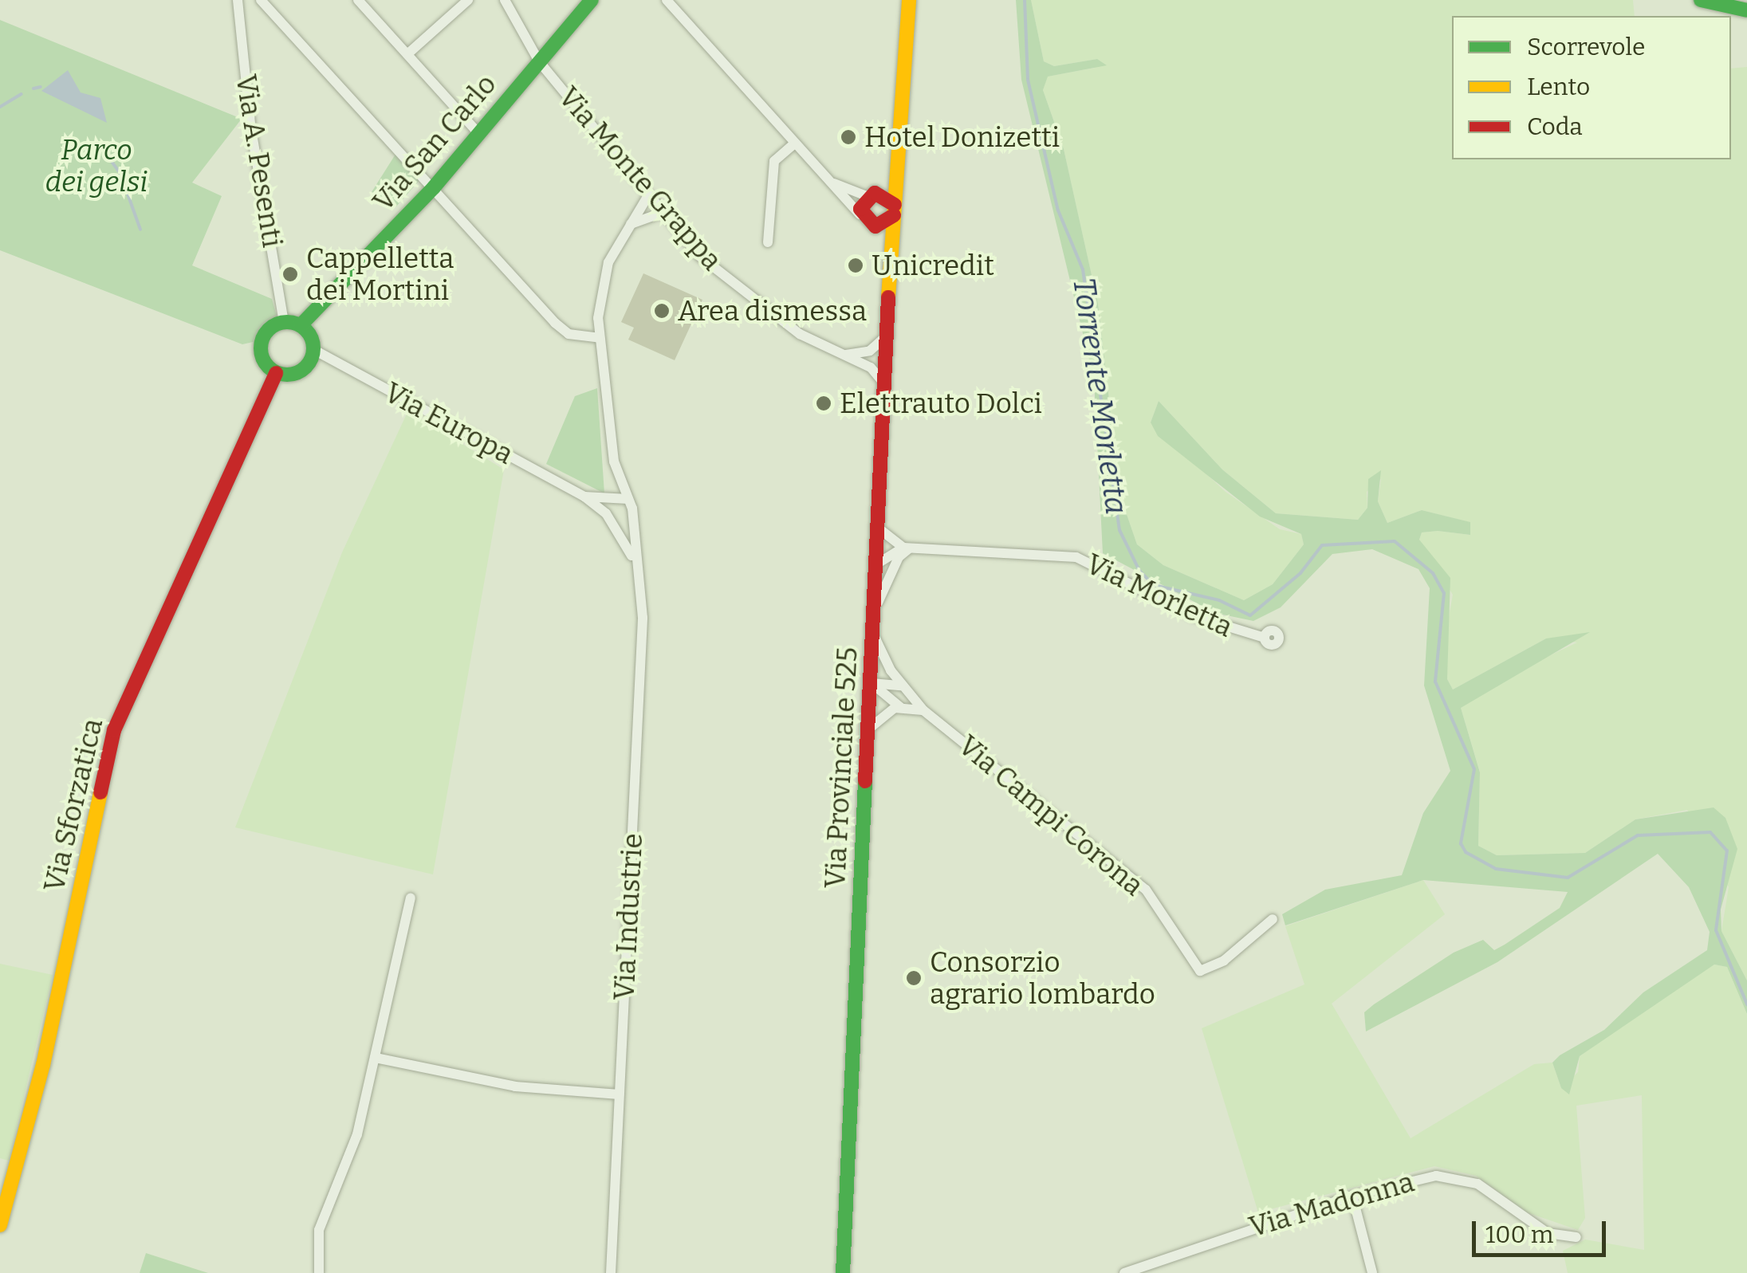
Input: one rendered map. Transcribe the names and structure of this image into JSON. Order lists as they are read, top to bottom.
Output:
{
  "streets": {
    "street": [
      "Via San Carlo",
      "Via A. Pesenti",
      "Via Monte Grappa",
      "Via Europa",
      "Via Morletta",
      "Via Provinciale 525",
      "Via Sforzatica",
      "Via Campi Corona",
      "Via Industrie",
      "Via Madonna"
    ]
  },
  "crossings": [
    ["Via San Carlo", "Via A. Pesenti"],
    ["Via San Carlo", "Via Monte Grappa"],
    ["Via San Carlo", "Via Europa"],
    ["Via San Carlo", "Via Sforzatica"],
    ["Via A. Pesenti", "Via Europa"],
    ["Via A. Pesenti", "Via Sforzatica"],
    ["Via Monte Grappa", "Via Industrie"],
    ["Via Europa", "Via Sforzatica"],
    ["Via Europa", "Via Industrie"],
    ["Via Provinciale 525", "Via Campi Corona"]
  ],
  "water": ["Torrente Morletta"],
  "parks": ["Parco dei gelsi"],
  "places": [
    "Hotel Donizetti",
    "Unicredit",
    "Cappelletta dei Mortini",
    "Area dismessa",
    "Elettrauto Dolci",
    "Consorzio agrario lombardo"
  ],
  "legend": ["Scorrevole", "Lento", "Coda"],
  "scale_bar": "100 m"
}
